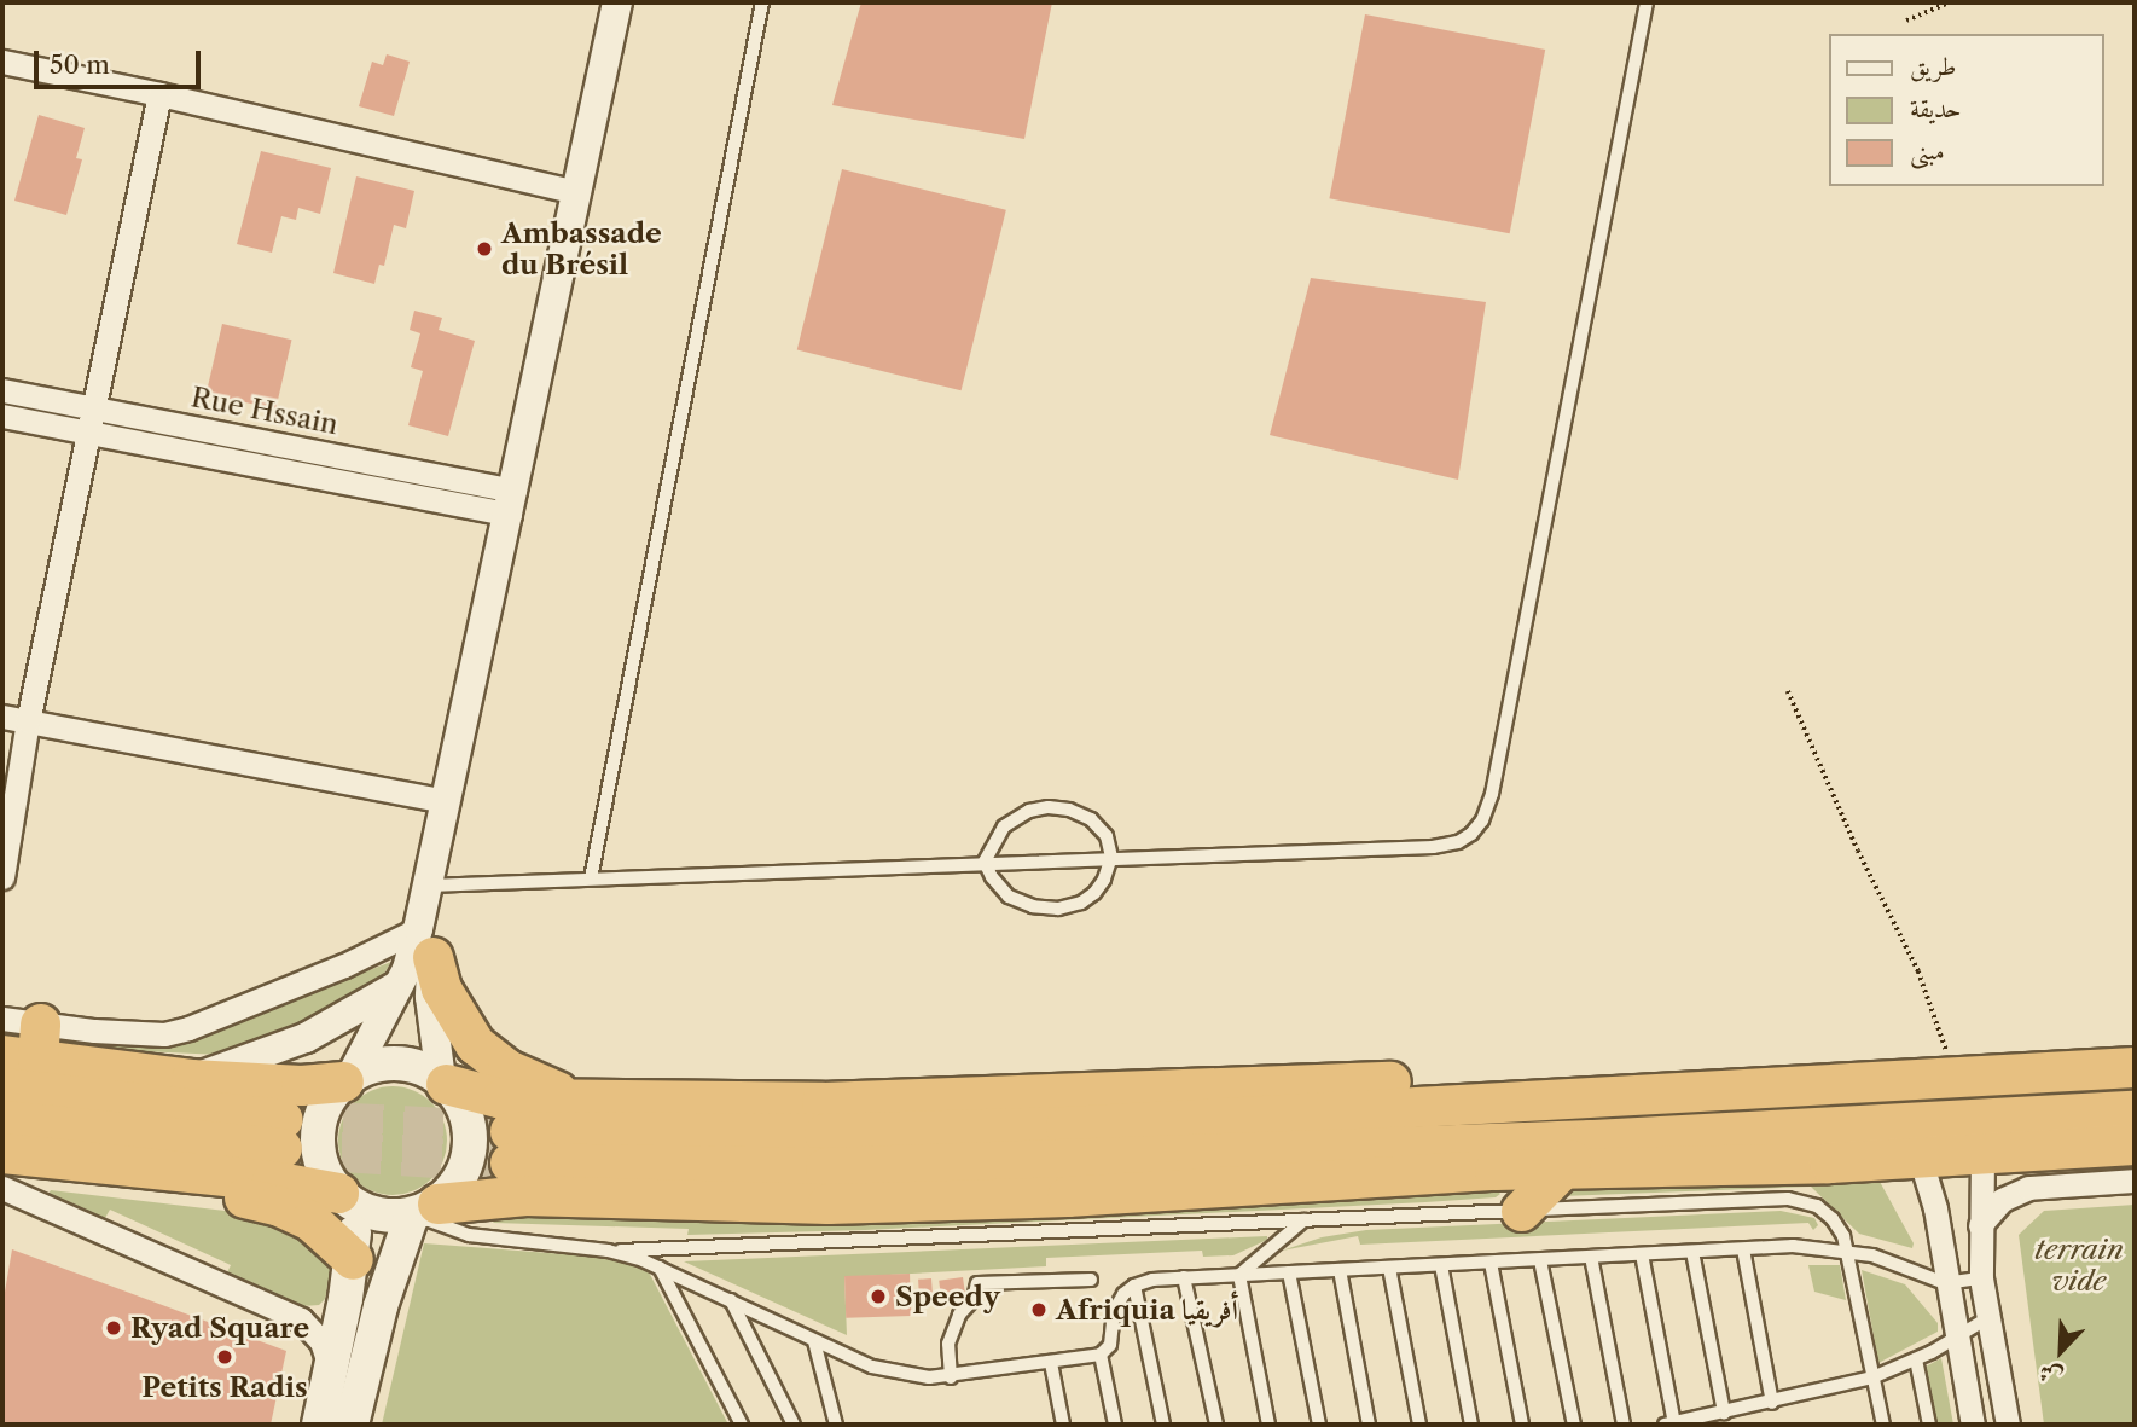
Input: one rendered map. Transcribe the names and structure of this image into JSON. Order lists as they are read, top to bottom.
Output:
{
  "streets": {
    "street": ["Rue Hssain"]
  },
  "parks": ["terrain vide"],
  "places": [
    "Ambassade du Brésil",
    "Speedy",
    "Afriquia أفريقيا",
    "Ryad Square",
    "Petits Radis"
  ],
  "legend": ["طريق", "حديقة", "مبنى"],
  "scale_bar": "50 m",
  "north": "bottom left"
}
